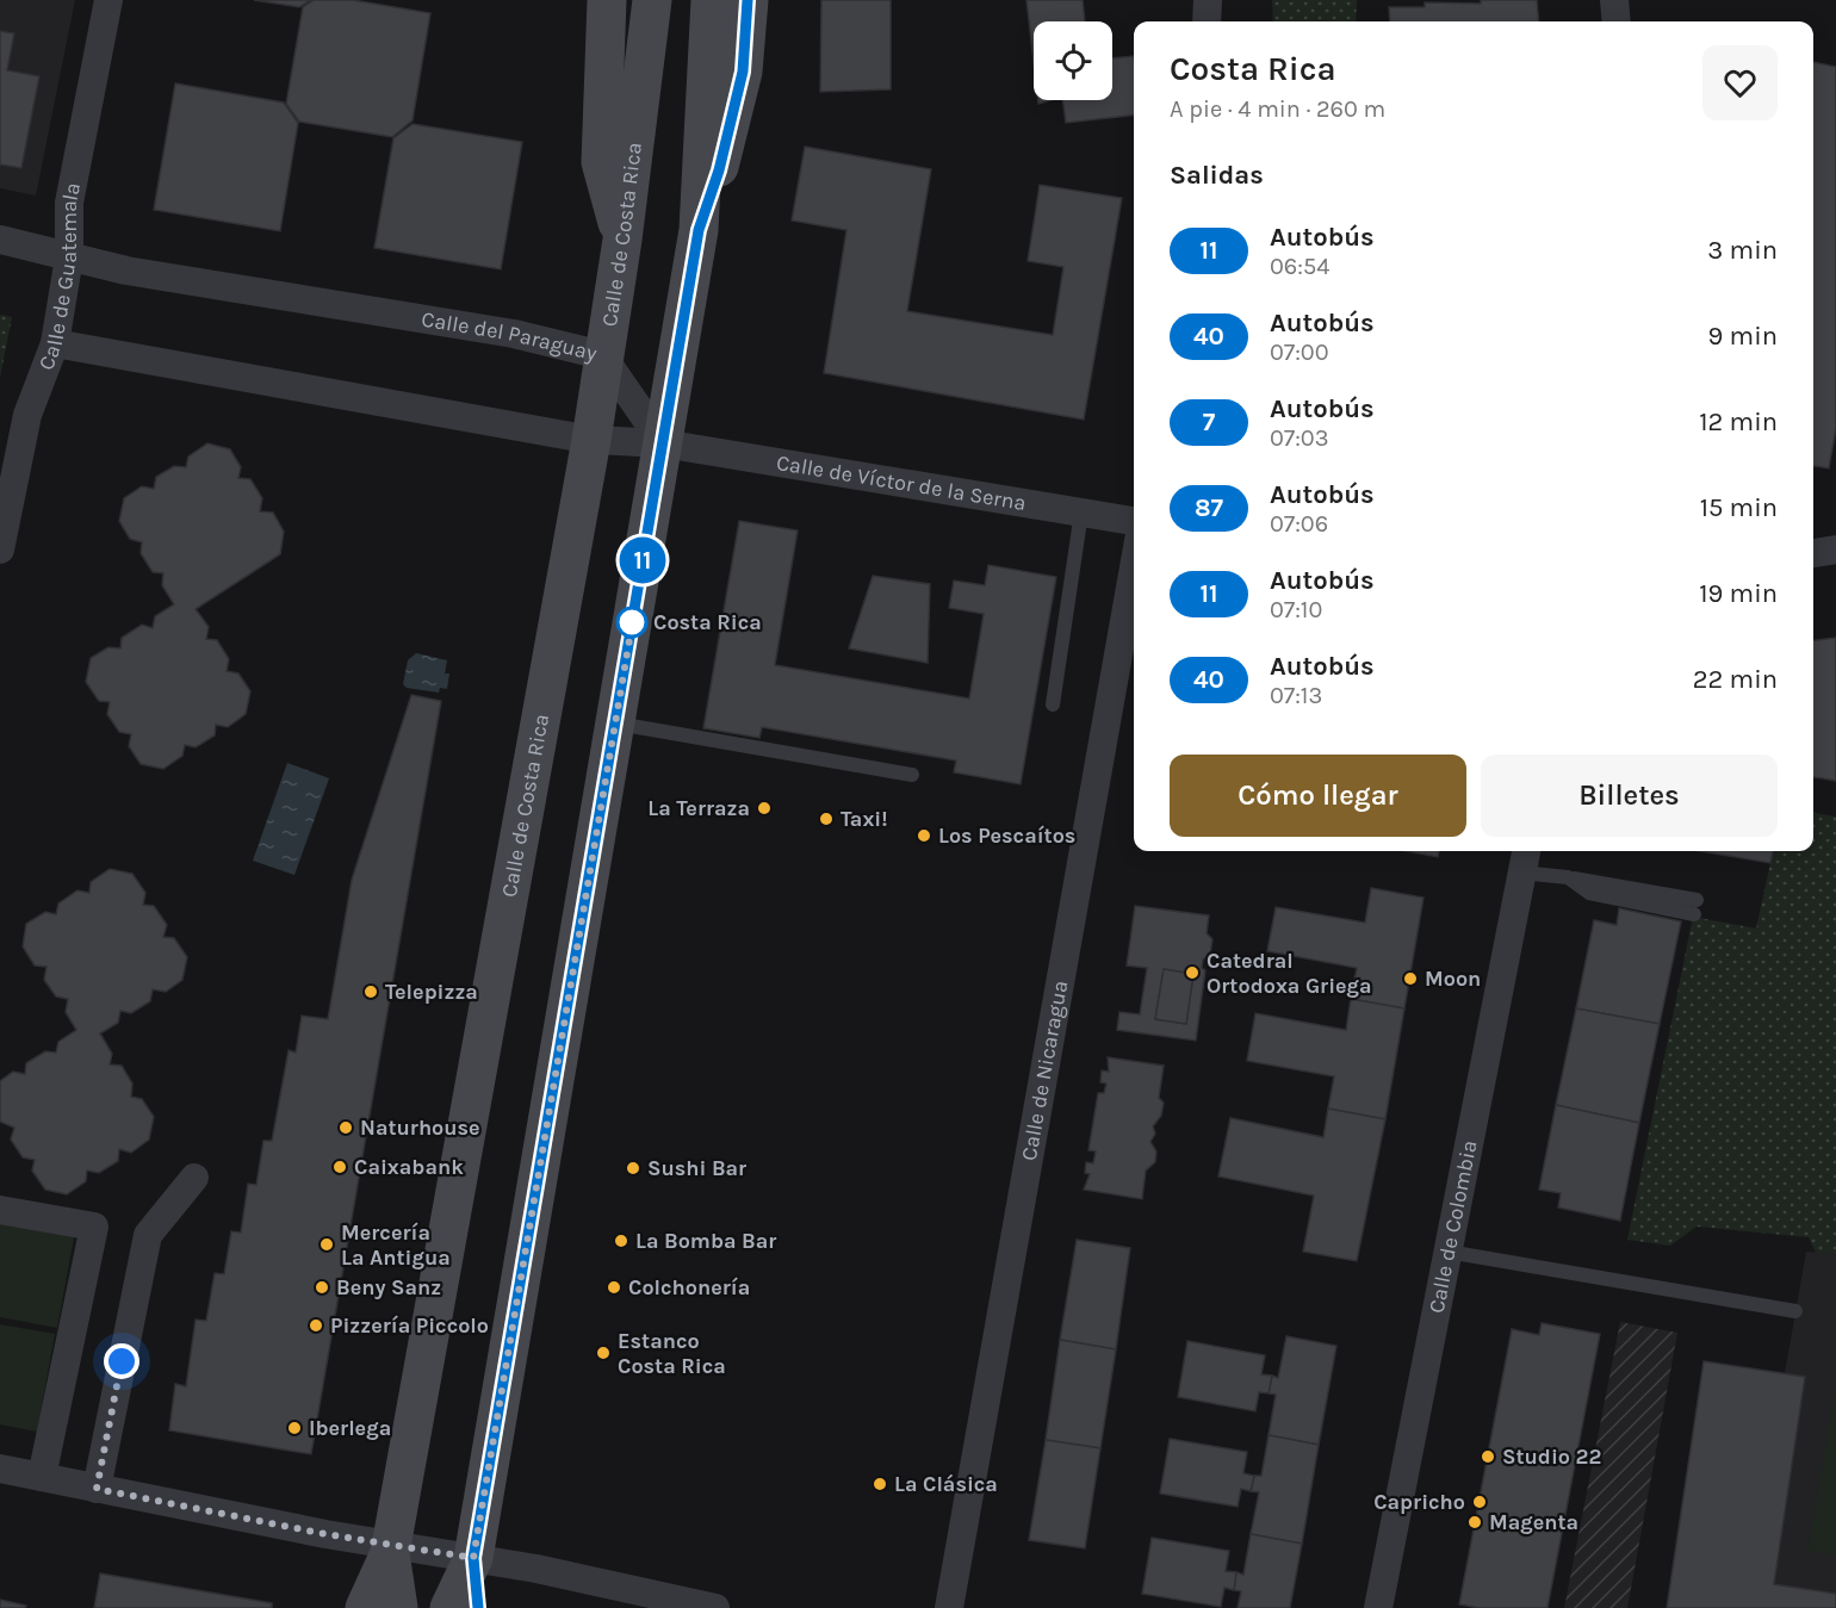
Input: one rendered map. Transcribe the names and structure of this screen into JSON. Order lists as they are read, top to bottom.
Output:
{
  "streets": {
    "main road": ["Calle de Costa Rica"],
    "street": [
      "Calle de Guatemala",
      "Calle del Paraguay",
      "Calle de Víctor de la Serna",
      "Calle de Nicaragua",
      "Calle de Colombia"
    ]
  },
  "crossings": [
    ["Calle de Costa Rica", "Calle del Paraguay"],
    ["Calle de Guatemala", "Calle del Paraguay"],
    ["Calle del Paraguay", "Calle de Víctor de la Serna"]
  ],
  "places": [
    "Costa Rica",
    "La Terraza",
    "Taxi!",
    "Los Pescaítos",
    "Catedral Ortodoxa Griega",
    "Moon",
    "Telepizza",
    "Naturhouse",
    "Caixabank",
    "Sushi Bar",
    "La Bomba Bar",
    "Mercería La Antigua",
    "Beny Sanz",
    "Colchonería",
    "Pizzería Piccolo",
    "Estanco Costa Rica",
    "Iberlega",
    "Studio 22",
    "La Clásica",
    "Capricho",
    "Magenta"
  ],
  "lines": ["bus line 11"],
  "page": {
    "on_map": "11",
    "heading": [
      ["Costa Rica", "A pie · 4 min · 260 m"],
      "Salidas"
    ],
    "list": [
      {
        "mark": "11",
        "name": "Autobús",
        "note": "06:54",
        "value": "3 min"
      },
      {
        "mark": "40",
        "name": "Autobús",
        "note": "07:00",
        "value": "9 min"
      },
      {
        "mark": "7",
        "name": "Autobús",
        "note": "07:03",
        "value": "12 min"
      },
      {
        "mark": "87",
        "name": "Autobús",
        "note": "07:06",
        "value": "15 min"
      },
      {
        "mark": "11",
        "name": "Autobús",
        "note": "07:10",
        "value": "19 min"
      },
      {
        "mark": "40",
        "name": "Autobús",
        "note": "07:13",
        "value": "22 min"
      }
    ],
    "buttons": ["Cómo llegar", "Billetes"]
  }
}
